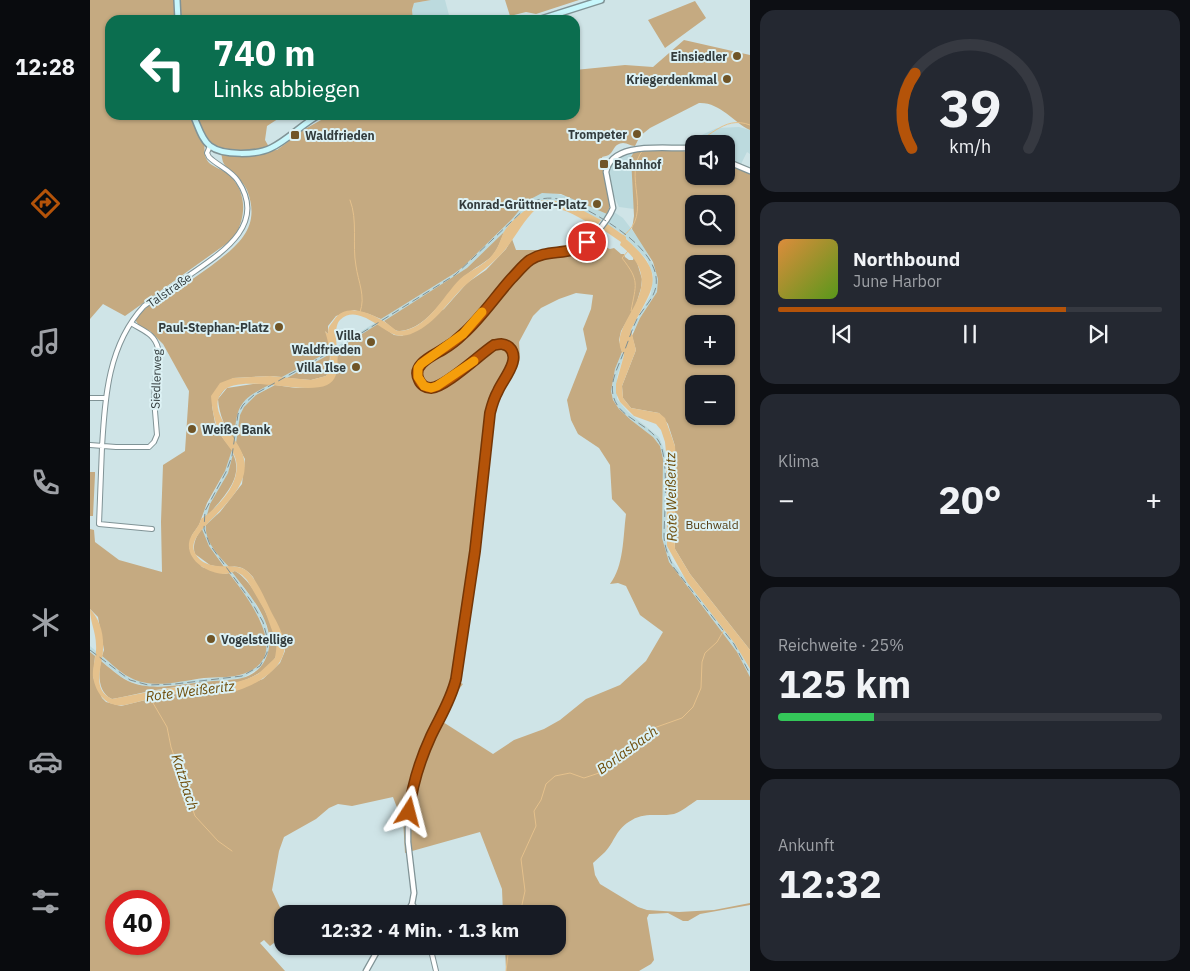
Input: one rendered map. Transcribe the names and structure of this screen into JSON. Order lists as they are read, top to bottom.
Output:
{
  "streets": {
    "street": ["Talstraße", "Siedlerweg"]
  },
  "crossings": [
    ["Talstraße", "Siedlerweg"]
  ],
  "water": ["Rote Weißeritz", "Borlasbach", "Katzbach"],
  "parks": ["Buchwald"],
  "places": {
    "other": [
      "Einsiedler",
      "Kriegerdenkmal",
      "Trompeter",
      "Konrad-Grüttner-Platz",
      "Paul-Stephan-Platz",
      "Villa Waldfrieden",
      "Villa Ilse",
      "Weiße Bank",
      "Vogelstellige"
    ],
    "transit": ["Waldfrieden", "Bahnhof"]
  },
  "page": {
    "tabs": "12:28",
    "turn": ["740 m", "Links abbiegen"],
    "map_buttons": ["+", "−"],
    "song": ["Northbound", "June Harbor"],
    "tile": [
      "Klima",
      ["Reichweite · 25%", "125 km"],
      ["Ankunft", "12:32"]
    ],
    "heat": ["−", "20°", "+"],
    "limit": "40",
    "trip": "12:32 · 4 Min. · 1.3 km",
    "gauge": ["39", "km/h"]
  }
}
